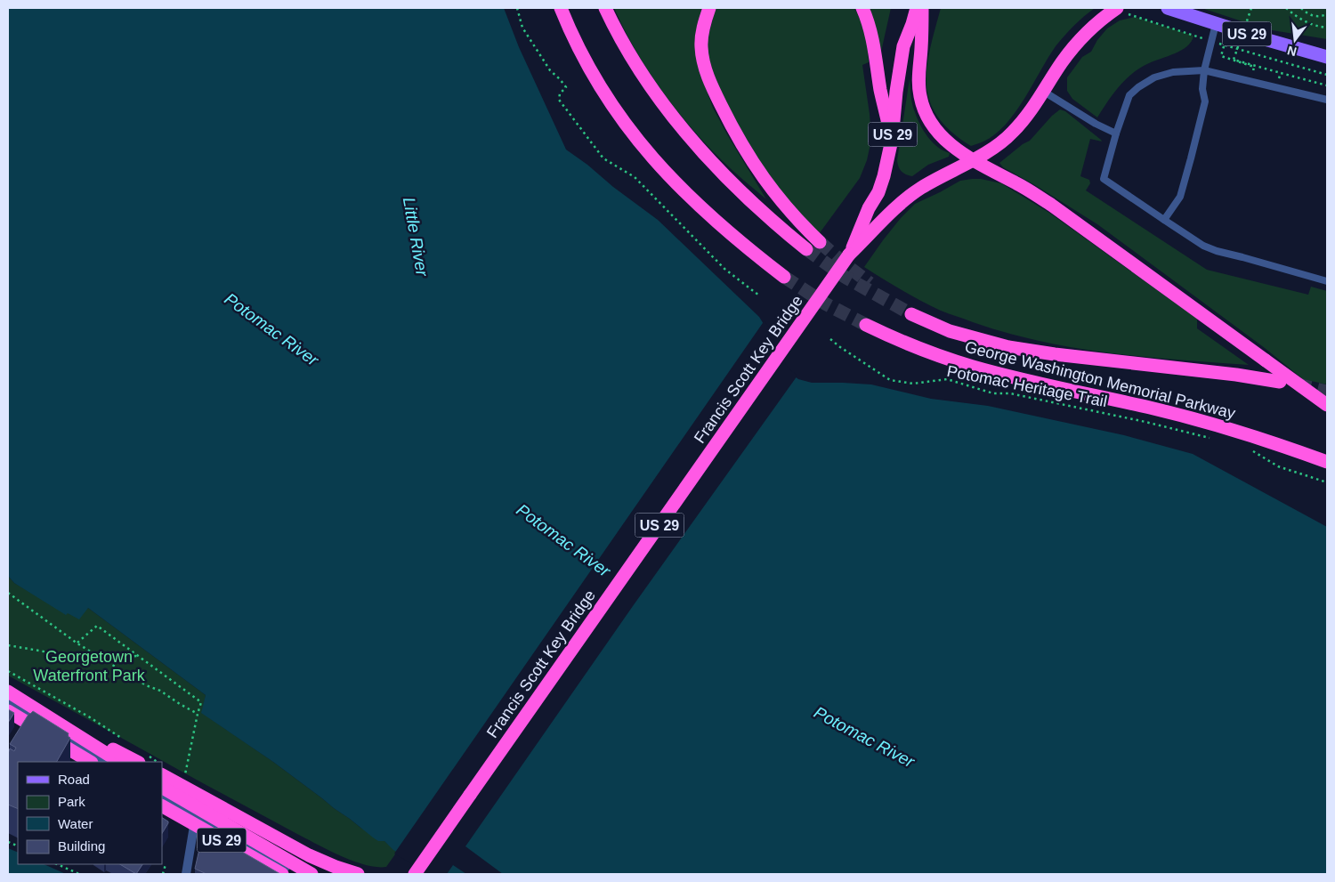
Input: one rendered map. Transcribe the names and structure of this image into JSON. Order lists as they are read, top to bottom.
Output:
{
  "streets": {
    "highway": ["US 29", "Francis Scott Key Bridge", "George Washington Memorial Parkway"],
    "path": ["Potomac Heritage Trail"]
  },
  "crossings": [
    ["US 29", "Francis Scott Key Bridge"]
  ],
  "water": ["Little River", "Potomac River"],
  "parks": ["Georgetown Waterfront Park"],
  "legend": [
    "Road",
    "Park",
    "Water",
    "Building"
  ],
  "north": "bottom"
}
